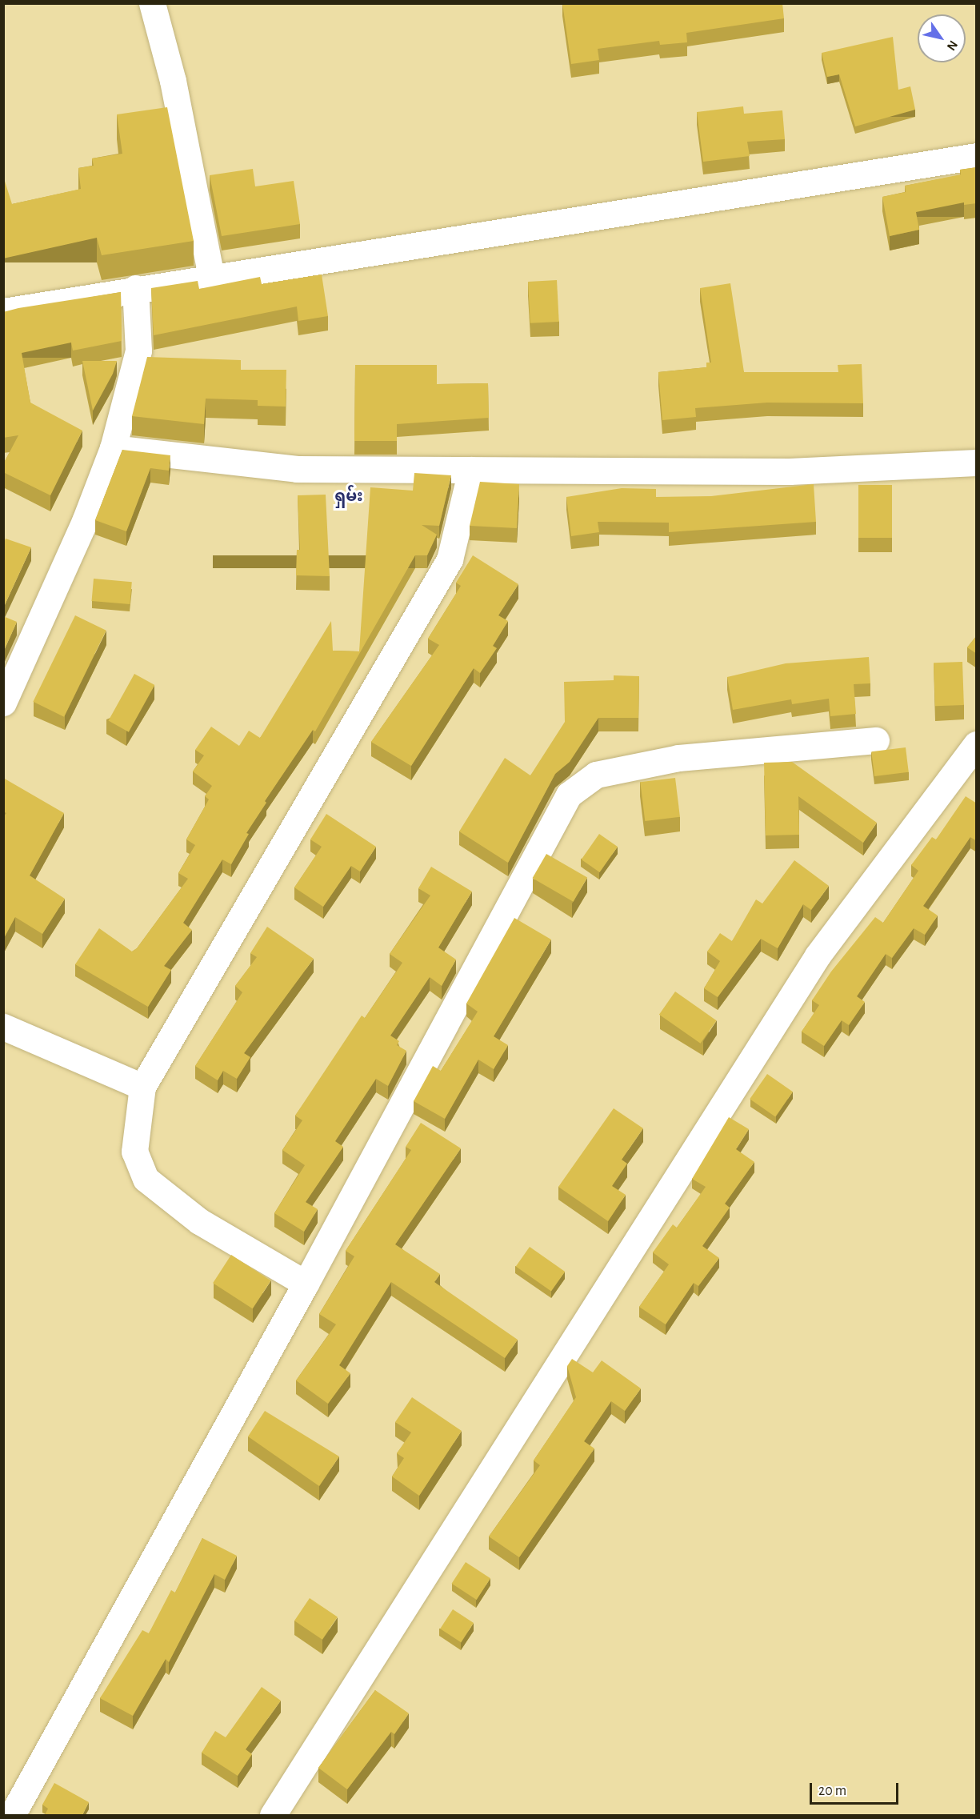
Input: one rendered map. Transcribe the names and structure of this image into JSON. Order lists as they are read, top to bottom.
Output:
{
  "districts": ["ရှမ်း"],
  "scale_bar": "20 m",
  "north": "bottom right"
}
